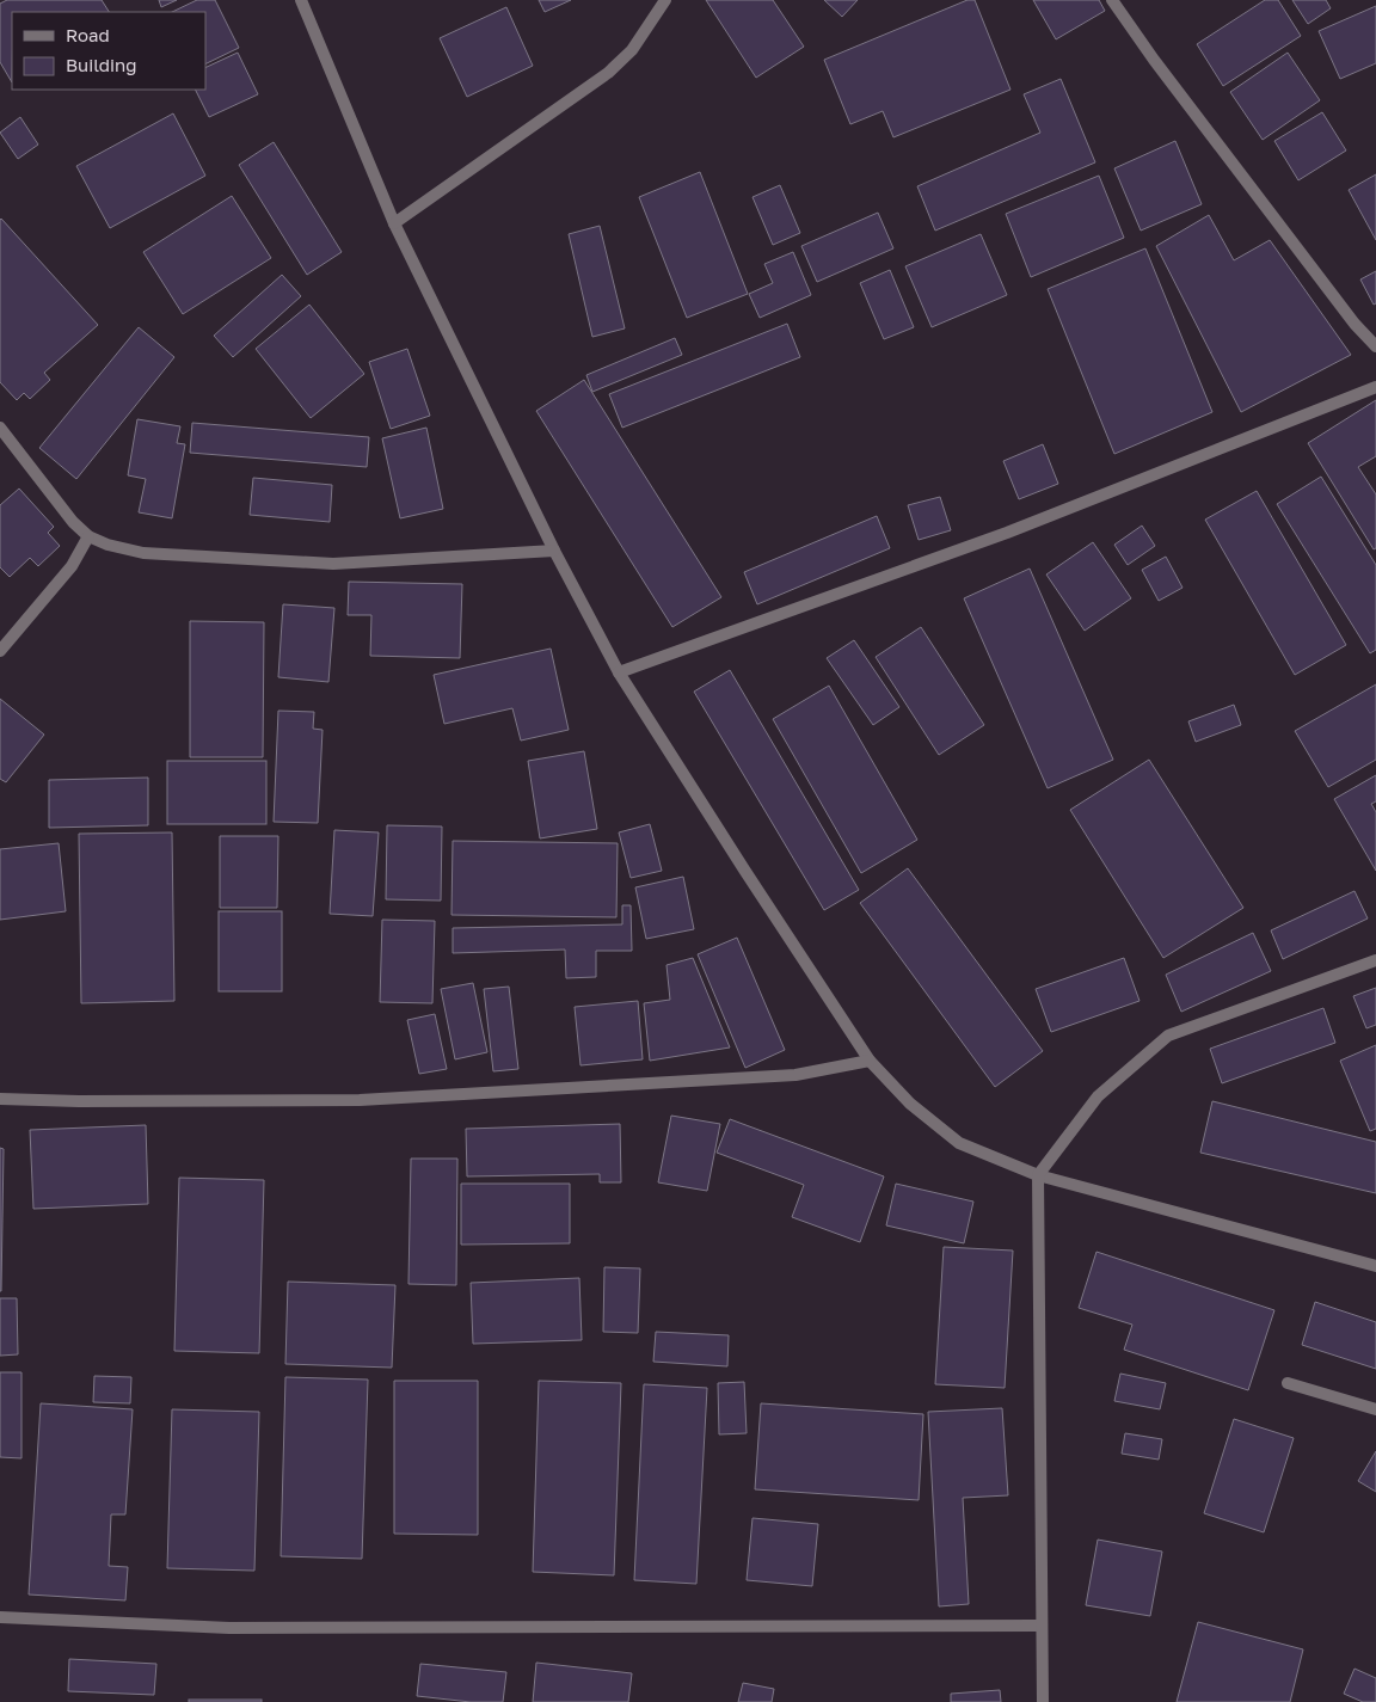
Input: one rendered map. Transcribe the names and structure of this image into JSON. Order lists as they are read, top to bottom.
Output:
{
  "legend": ["Road", "Building"]
}
